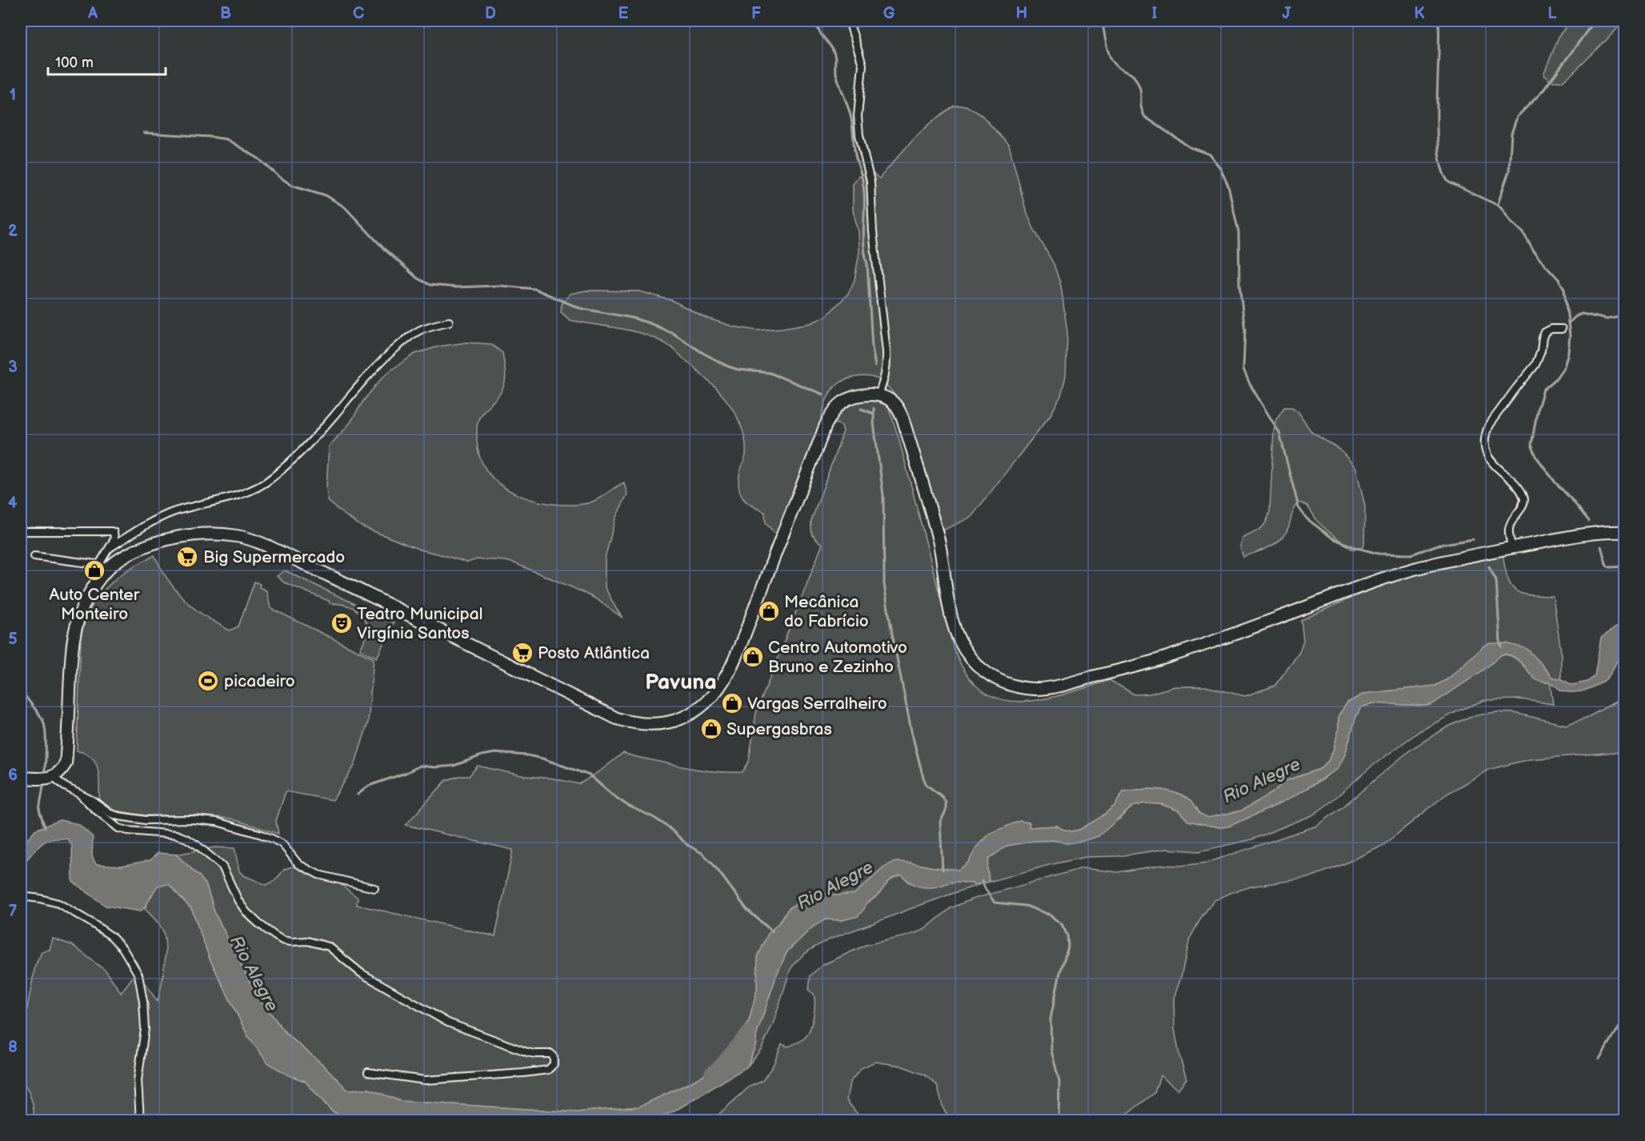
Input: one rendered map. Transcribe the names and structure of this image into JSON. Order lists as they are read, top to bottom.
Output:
{
  "districts": ["Pavuna"],
  "water": ["Rio Alegre"],
  "places": {
    "supermarket": ["Big Supermercado", "Posto Atlântica"],
    "shop": [
      "Auto Center Monteiro",
      "Mecânica do Fabrício",
      "Centro Automotivo Bruno e Zezinho",
      "Vargas Serralheiro",
      "Supergasbras"
    ],
    "theatre": ["Teatro Municipal Virgínia Santos"],
    "sports": ["picadeiro"]
  },
  "scale_bar": "100 m",
  "grid": {
    "columns": [
      "A",
      "B",
      "C",
      "D",
      "E",
      "F",
      "G",
      "H",
      "I",
      "J",
      "K",
      "L"
    ],
    "rows": [
      "1",
      "2",
      "3",
      "4",
      "5",
      "6",
      "7",
      "8"
    ]
  }
}
